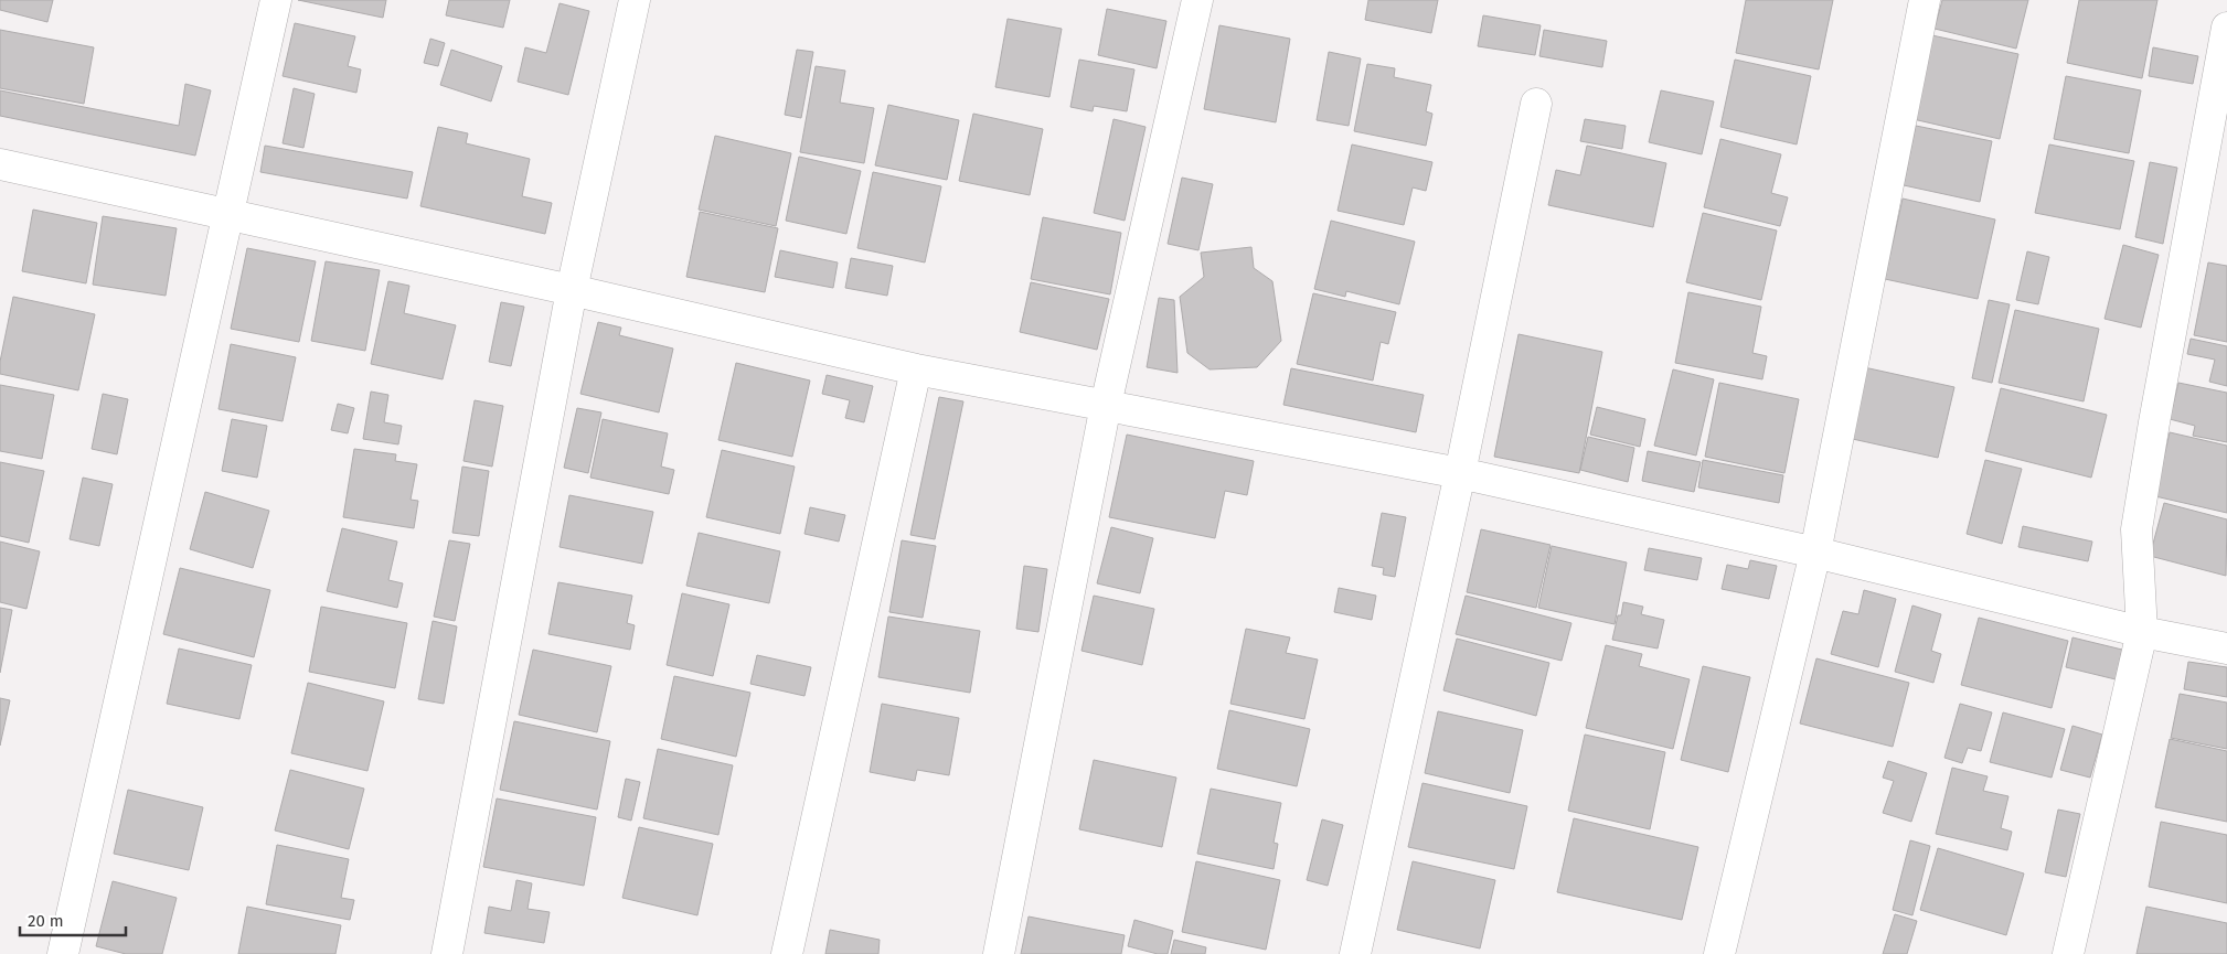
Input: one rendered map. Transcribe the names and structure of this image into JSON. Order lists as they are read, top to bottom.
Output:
{
  "scale_bar": "20 m"
}
